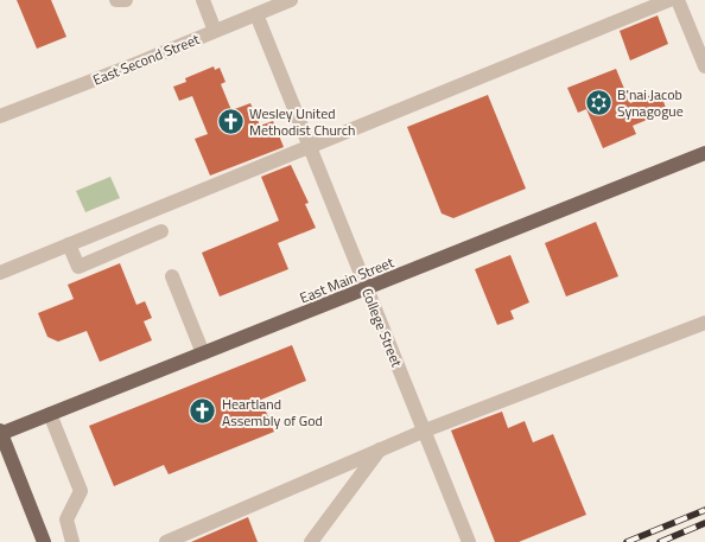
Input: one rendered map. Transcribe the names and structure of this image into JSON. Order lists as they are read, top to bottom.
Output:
{
  "streets": {
    "main road": ["East Main Street"],
    "street": ["East Second Street", "College Street"]
  },
  "crossings": [
    ["East Second Street", "College Street"],
    ["East Main Street", "College Street"]
  ],
  "places": {
    "synagogue": ["B'nai Jacob Synagogue"],
    "church": ["Wesley United Methodist Church", "Heartland Assembly of God"]
  }
}
